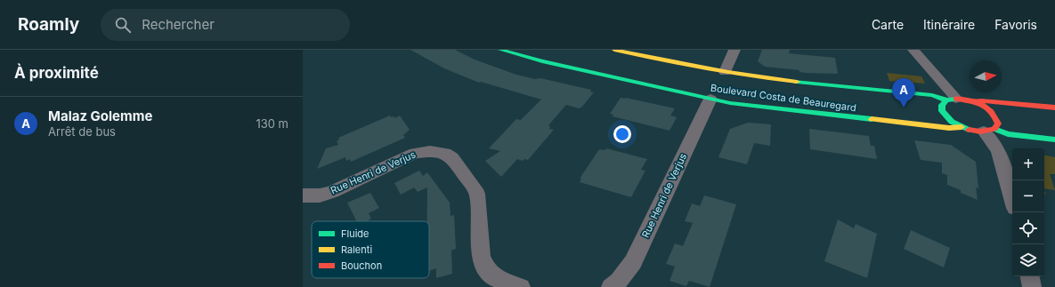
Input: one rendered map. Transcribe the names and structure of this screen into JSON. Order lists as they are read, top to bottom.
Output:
{
  "streets": {
    "street": ["Boulevard Costa de Beauregard", "Rue Henri de Verjus"]
  },
  "crossings": [
    ["Boulevard Costa de Beauregard", "Rue Henri de Verjus"]
  ],
  "legend": ["Fluide", "Ralenti", "Bouchon"],
  "north": "right",
  "page": {
    "header": "Roamly",
    "search": "Rechercher",
    "nav": ["Carte", "Itinéraire", "Favoris"],
    "heading": "À proximité",
    "pins": "A",
    "list": [
      {
        "mark": "A",
        "name": "Malaz Golemme",
        "note": "Arrêt de bus",
        "value": "130 m"
      }
    ],
    "map_buttons": ["+", "−"]
  }
}
